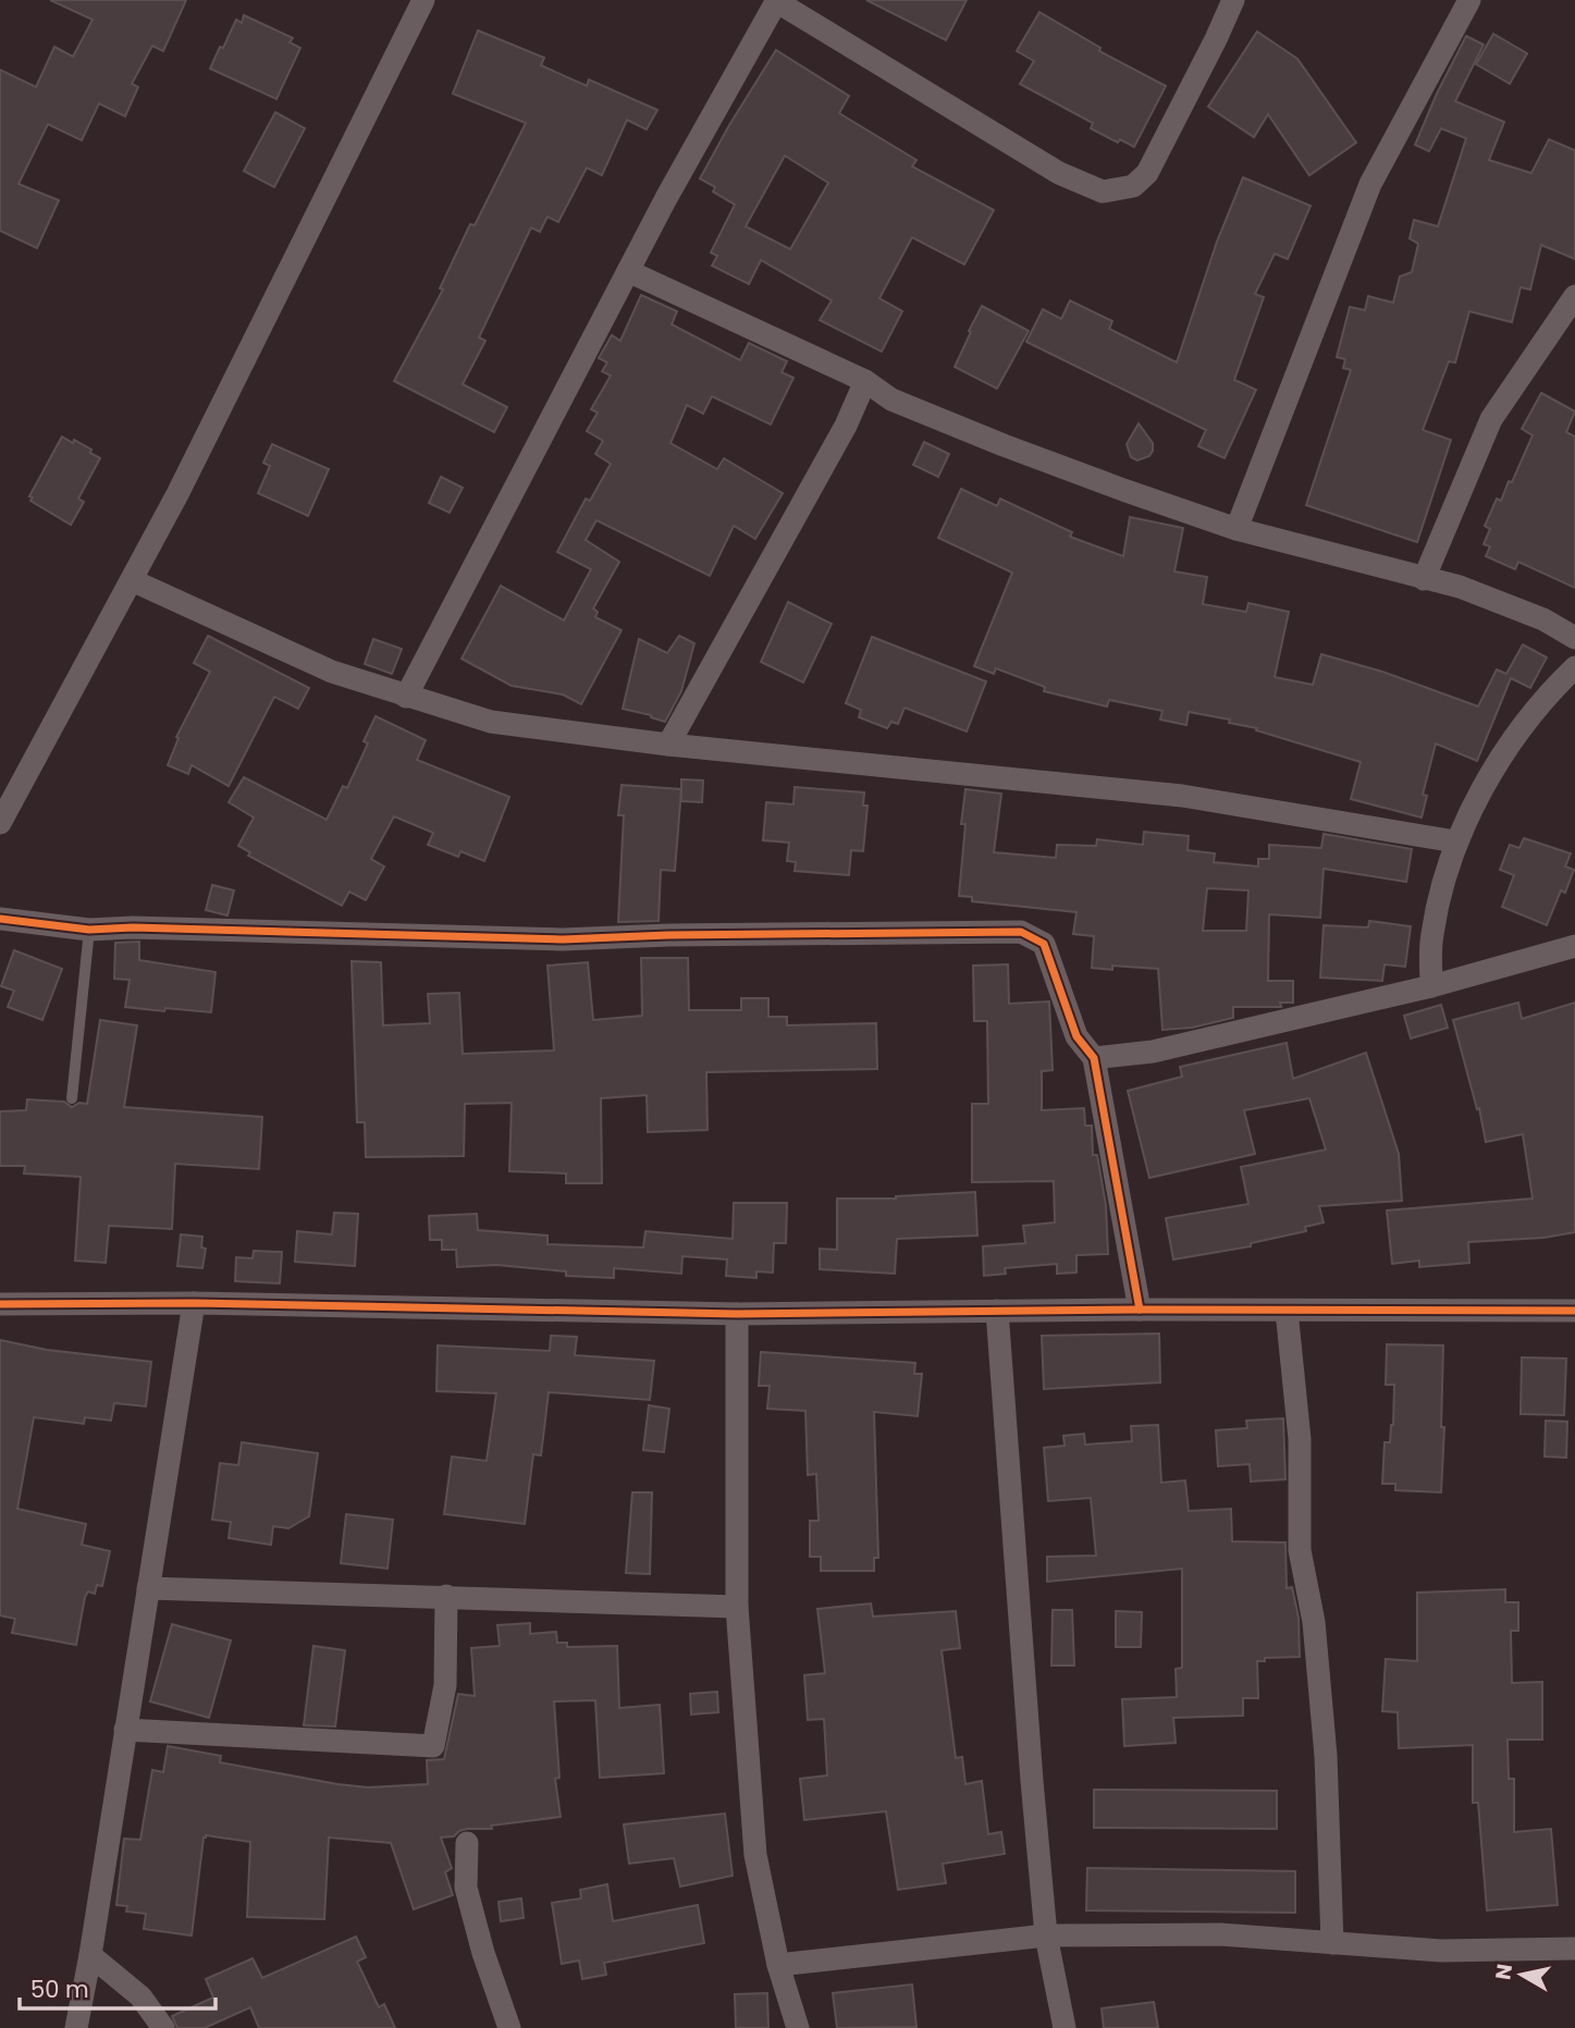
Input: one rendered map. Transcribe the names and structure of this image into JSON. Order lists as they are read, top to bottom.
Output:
{
  "scale_bar": "50 m",
  "north": "left"
}
